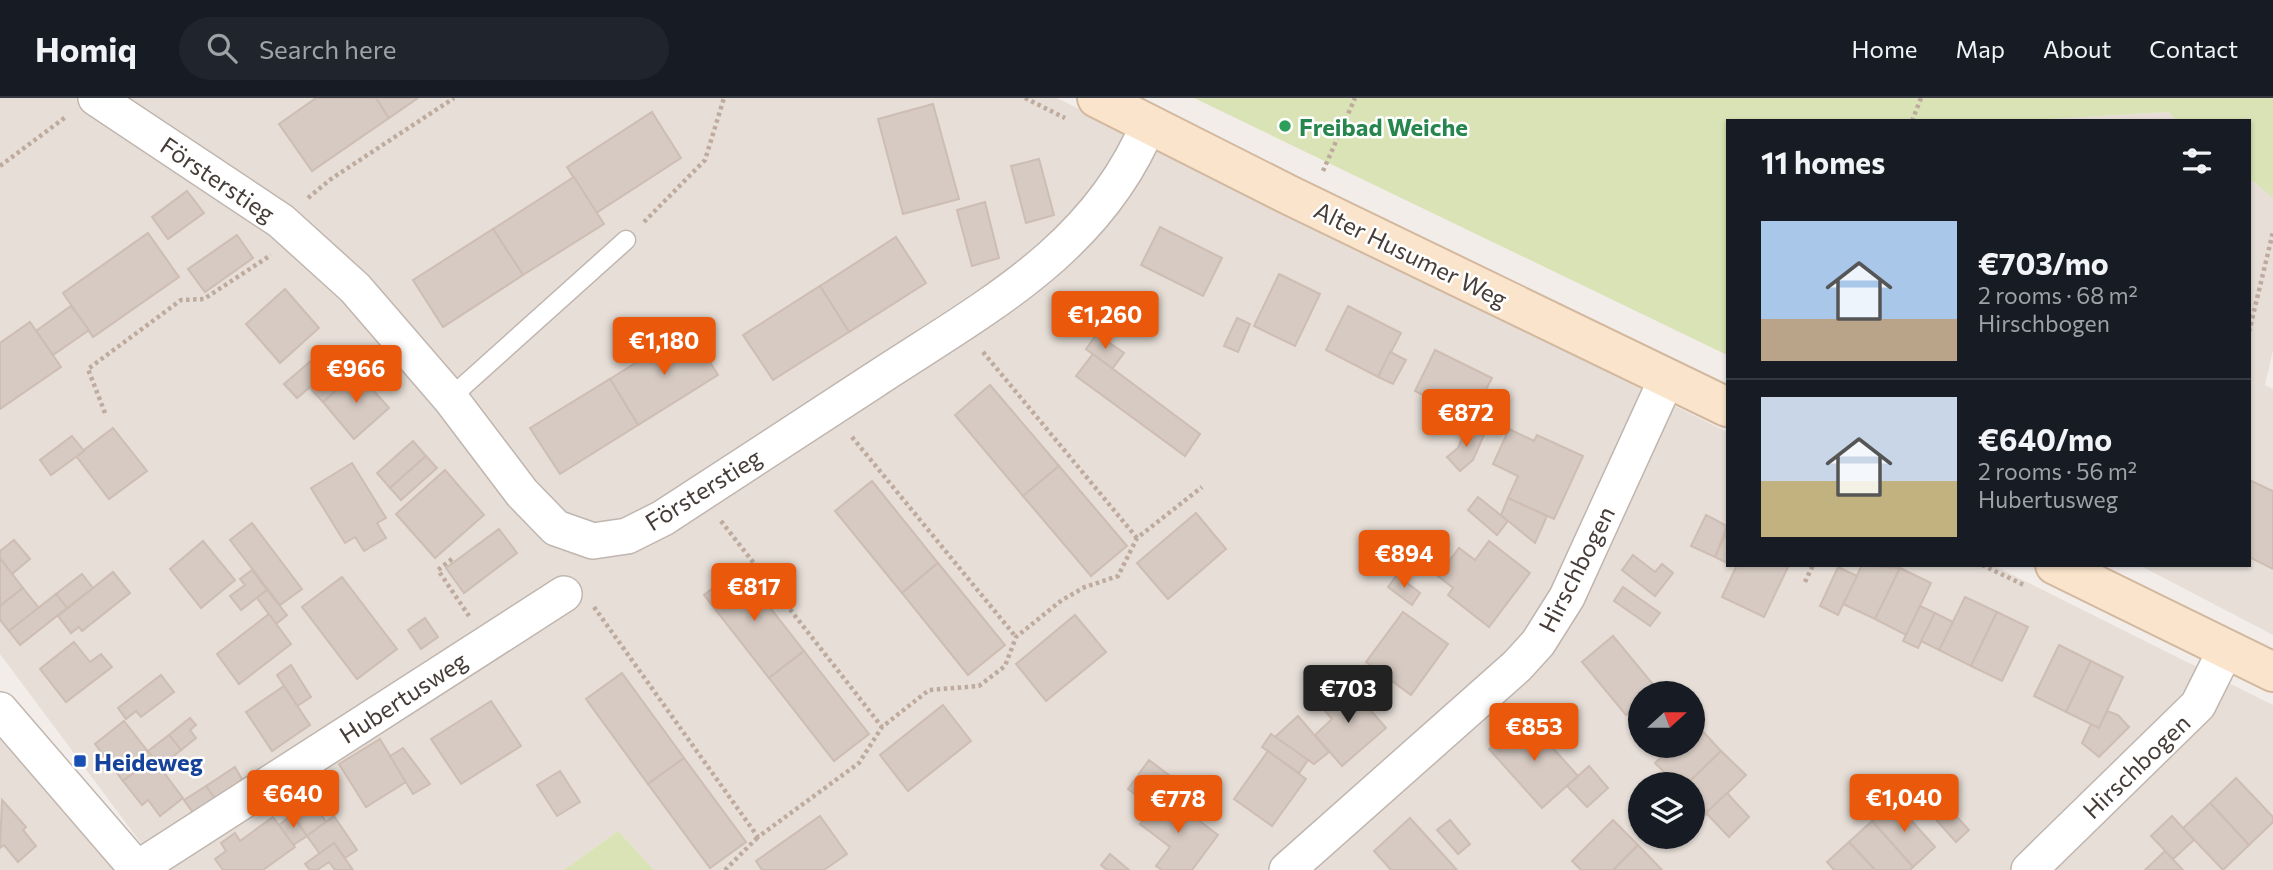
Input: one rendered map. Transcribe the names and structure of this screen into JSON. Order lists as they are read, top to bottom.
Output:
{
  "streets": {
    "street": [
      "Försterstieg",
      "Alter Husumer Weg",
      "Hirschbogen",
      "Hubertusweg"
    ]
  },
  "crossings": [
    ["Försterstieg", "Alter Husumer Weg"],
    ["Alter Husumer Weg", "Hirschbogen"]
  ],
  "places": {
    "other": ["Freibad Weiche"],
    "transit": ["Heideweg"]
  },
  "north": "right",
  "page": {
    "header": "Homiq",
    "search": "Search here",
    "nav": [
      "Home",
      "Map",
      "About",
      "Contact"
    ],
    "heading": "11 homes",
    "list": [
      {
        "name": "€703/mo",
        "note": "2 rooms · 68 m² · Hirschbogen"
      },
      {
        "name": "€640/mo",
        "note": "2 rooms · 56 m² · Hubertusweg"
      }
    ],
    "price": [
      "€1,260",
      "€1,180",
      "€966",
      "€872",
      "€894",
      "€817",
      "€703",
      "€853",
      "€640",
      "€1,040",
      "€778"
    ]
  }
}
